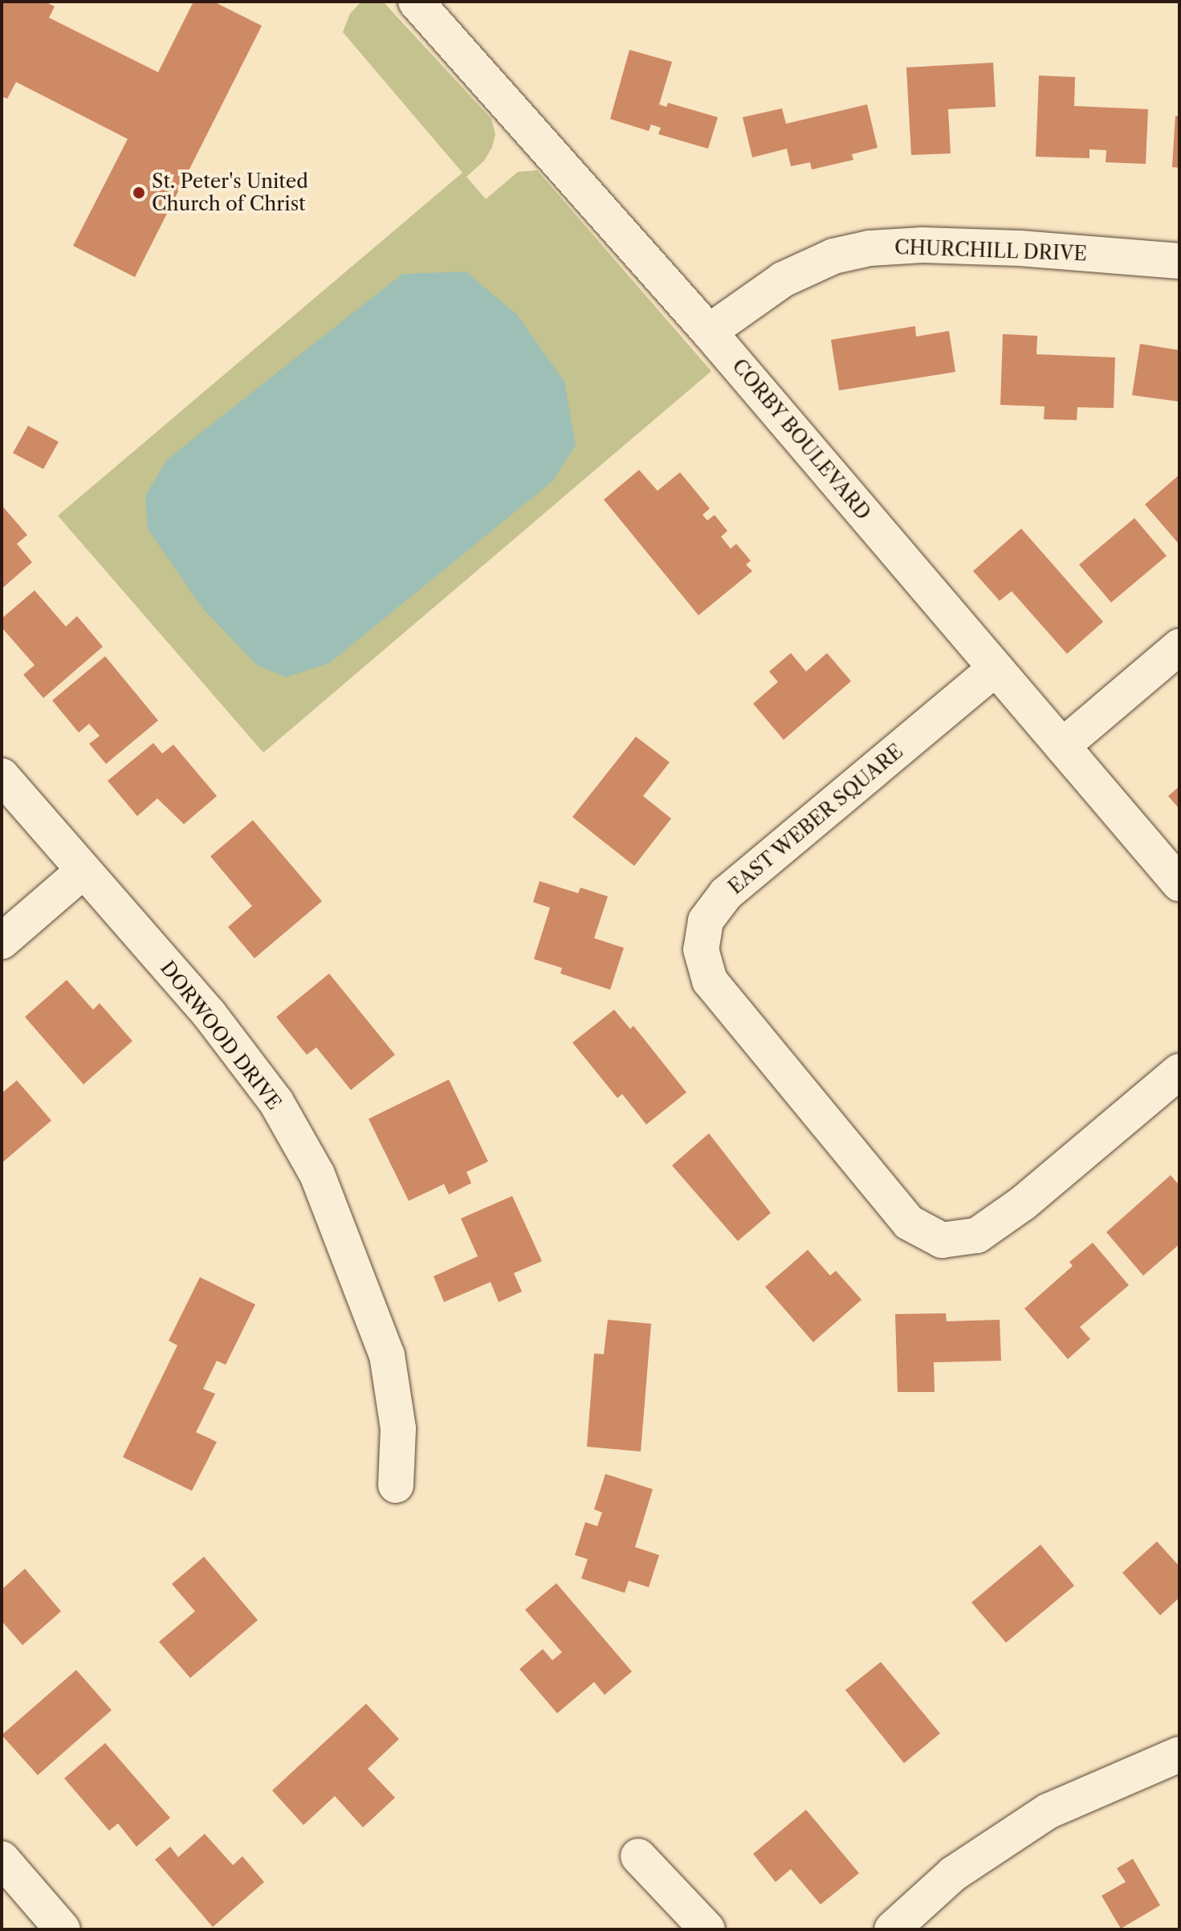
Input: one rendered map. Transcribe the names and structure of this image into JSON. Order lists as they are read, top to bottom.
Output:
{
  "streets": {
    "street": [
      "CHURCHILL DRIVE",
      "CORBY BOULEVARD",
      "EAST WEBER SQUARE",
      "DORWOOD DRIVE"
    ]
  },
  "crossings": [
    ["CHURCHILL DRIVE", "CORBY BOULEVARD"],
    ["CORBY BOULEVARD", "EAST WEBER SQUARE"]
  ],
  "places": ["St. Peter's United Church of Christ"]
}
